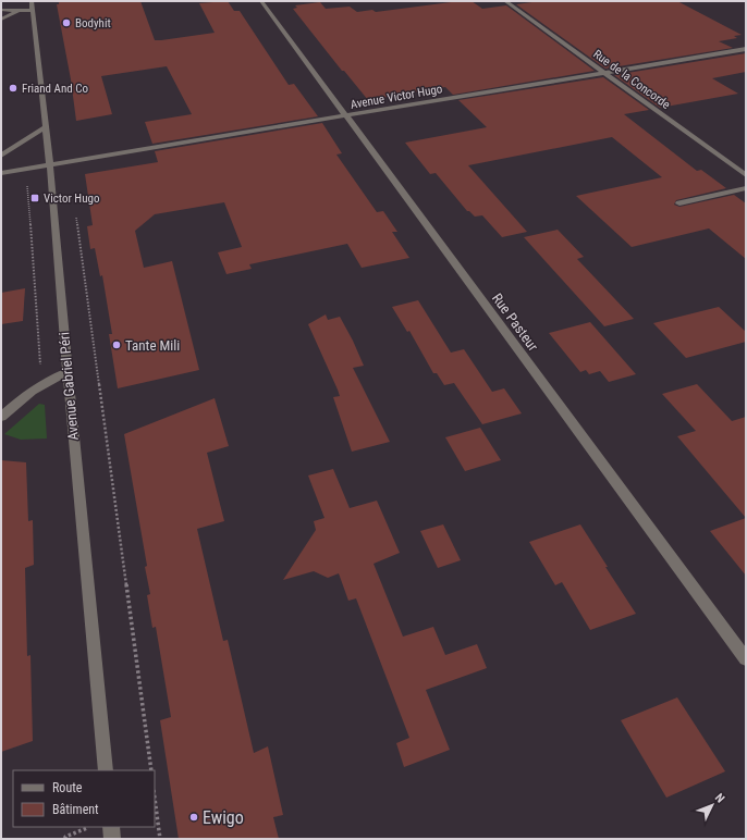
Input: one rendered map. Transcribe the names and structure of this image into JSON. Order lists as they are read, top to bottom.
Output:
{
  "streets": {
    "street": [
      "Rue de la Concorde",
      "Avenue Victor Hugo",
      "Rue Pasteur",
      "Avenue Gabriel Péri"
    ]
  },
  "crossings": [
    ["Rue de la Concorde", "Avenue Victor Hugo"],
    ["Avenue Victor Hugo", "Rue Pasteur"],
    ["Avenue Victor Hugo", "Avenue Gabriel Péri"]
  ],
  "places": {
    "other": [
      "Bodyhit",
      "Friand And Co",
      "Tante Mili",
      "Ewigo"
    ],
    "transit": ["Victor Hugo"]
  },
  "legend": ["Route", "Bâtiment"],
  "north": "top right"
}
